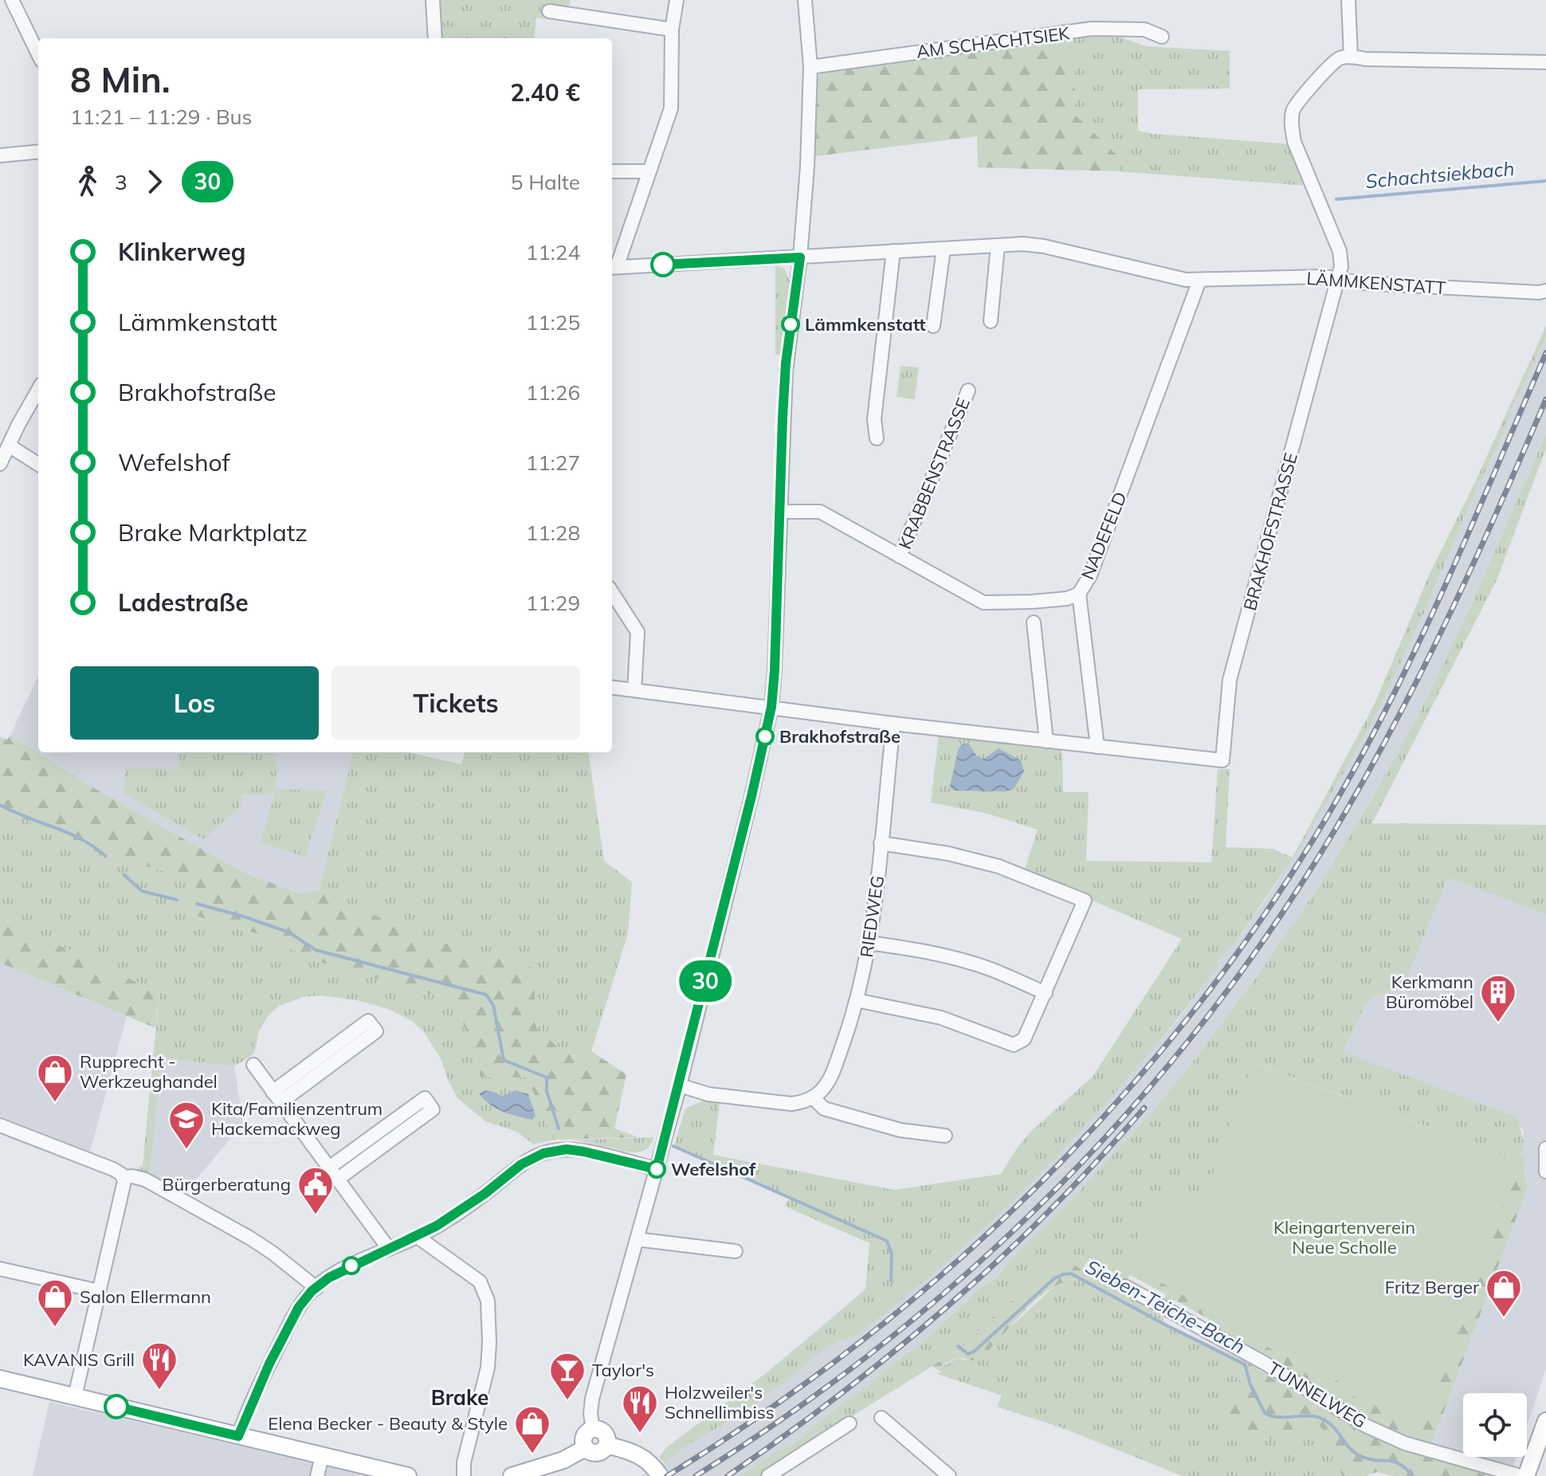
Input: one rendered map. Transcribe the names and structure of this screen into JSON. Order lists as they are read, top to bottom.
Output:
{
  "streets": {
    "street": [
      "AM SCHACHTSIEK",
      "LÄMMKENSTATT",
      "KRABBENSTRASSE",
      "BRAKHOFSTRASSE",
      "NADEFELD",
      "RIEDWEG",
      "TUNNELWEG"
    ]
  },
  "crossings": [
    ["LÄMMKENSTATT", "BRAKHOFSTRASSE"],
    ["LÄMMKENSTATT", "NADEFELD"],
    ["KRABBENSTRASSE", "NADEFELD"],
    ["BRAKHOFSTRASSE", "RIEDWEG"]
  ],
  "districts": ["Brake"],
  "water": ["Schachtsiekbach", "Sieben-Teiche-Bach"],
  "parks": ["Kleingartenverein Neue Scholle"],
  "places": {
    "other": ["Lämmkenstatt", "Brakhofstraße", "Wefelshof"],
    "building": ["Kerkmann Büromöbel"],
    "shop": [
      "Rupprecht - Werkzeughandel",
      "Fritz Berger",
      "Salon Ellermann",
      "Elena Becker - Beauty & Style"
    ],
    "school or university": ["Kita/Familienzentrum Hackemackweg"],
    "public building": ["Bürgerberatung"],
    "restaurant": ["KAVANIS Grill", "Holzweiler's Schnellimbiss"],
    "bar": ["Taylor's"]
  },
  "lines": ["bus line 30"],
  "page": {
    "on_map": "30",
    "heading": ["8 Min.", "11:21 – 11:29 · Bus", "2.40 €"],
    "legs": ["3", "30", "5 Halte"],
    "list": [
      {
        "name": "Klinkerweg",
        "value": "11:24"
      },
      {
        "name": "Lämmkenstatt",
        "value": "11:25"
      },
      {
        "name": "Brakhofstraße",
        "value": "11:26"
      },
      {
        "name": "Wefelshof",
        "value": "11:27"
      },
      {
        "name": "Brake Marktplatz",
        "value": "11:28"
      },
      {
        "name": "Ladestraße",
        "value": "11:29"
      }
    ],
    "buttons": ["Los", "Tickets"]
  }
}
